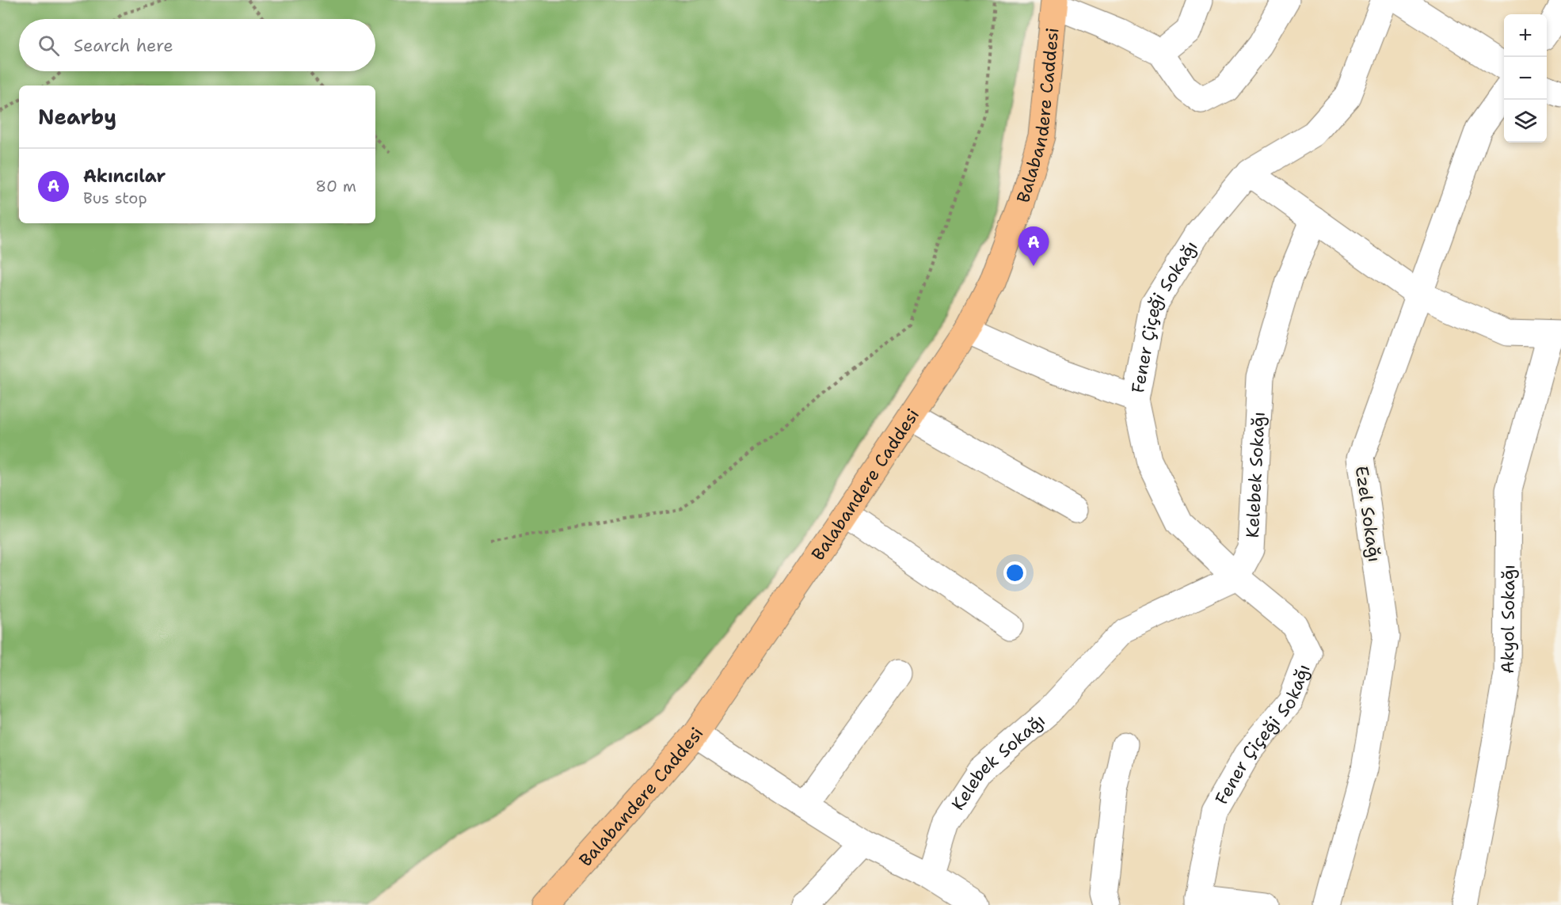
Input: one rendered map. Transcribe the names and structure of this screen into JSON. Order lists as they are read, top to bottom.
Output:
{
  "streets": {
    "main road": ["Balabandere Caddesi"],
    "street": [
      "Fener Çiçeği Sokağı",
      "Kelebek Sokağı",
      "Ezel Sokağı",
      "Akyol Sokağı"
    ]
  },
  "crossings": [
    ["Fener Çiçeği Sokağı", "Kelebek Sokağı"]
  ],
  "page": {
    "map_buttons": ["+", "−"],
    "search": "Search here",
    "heading": "Nearby",
    "list": [
      {
        "mark": "A",
        "name": "Akıncılar",
        "note": "Bus stop",
        "value": "80 m"
      }
    ],
    "pins": "A"
  }
}
